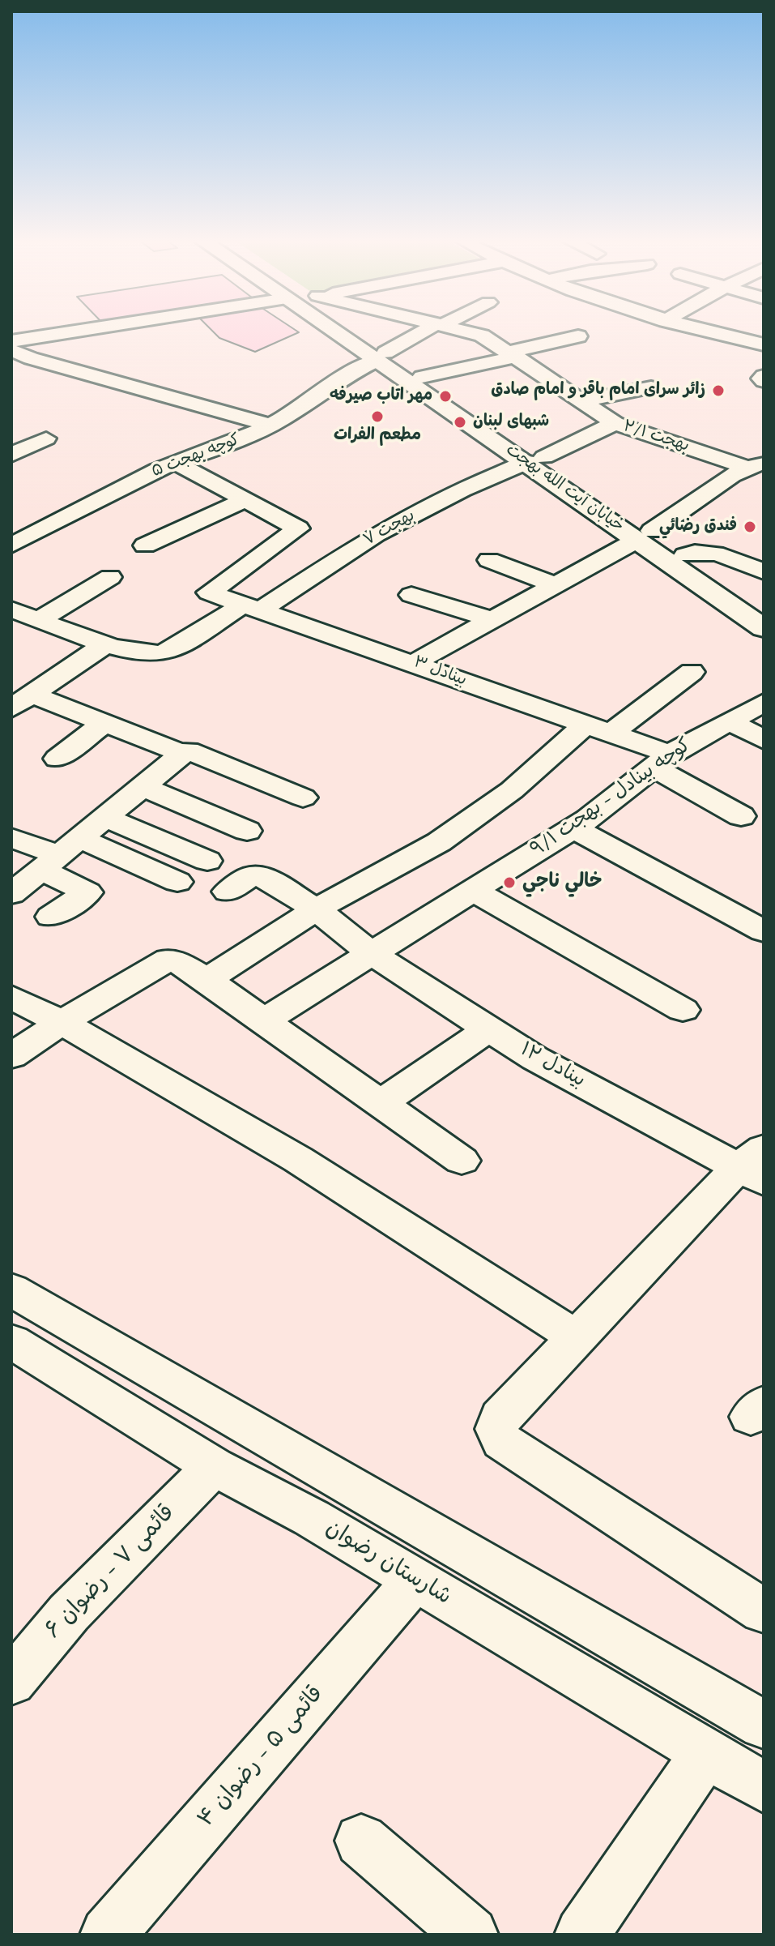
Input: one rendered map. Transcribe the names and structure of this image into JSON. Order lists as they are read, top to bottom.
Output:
{
  "streets": {
    "main road": ["خیابان آیت الله بهجت"],
    "street": [
      "بهجت ۲/۱",
      "کوچه بهجت ۵",
      "بهجت ۷",
      "بینادل ۳",
      "کوچه بینادل - بهجت ۹/۱",
      "بینادل ۱۲",
      "شارستان رضوان",
      "قائمی ۷ - رضوان ۶",
      "قائمی ۵ - رضوان ۴"
    ]
  },
  "crossings": [
    ["بهجت ۲/۱", "بهجت ۷"],
    ["کوچه بهجت ۵", "خیابان آیت الله بهجت"],
    ["خیابان آیت الله بهجت", "بهجت ۷"],
    ["بهجت ۷", "بینادل ۳"],
    ["بینادل ۳", "کوچه بینادل - بهجت ۹/۱"],
    ["کوچه بینادل - بهجت ۹/۱", "بینادل ۱۲"],
    ["شارستان رضوان", "قائمی ۷ - رضوان ۶"],
    ["شارستان رضوان", "قائمی ۵ - رضوان ۴"]
  ],
  "places": [
    "زائر سرای امام باقر و امام صادق",
    "مهر اتاب صيرفه",
    "مطعم الفرات",
    "شبهای لبنان",
    "فندق رضائي",
    "خالي ناجي"
  ]
}
